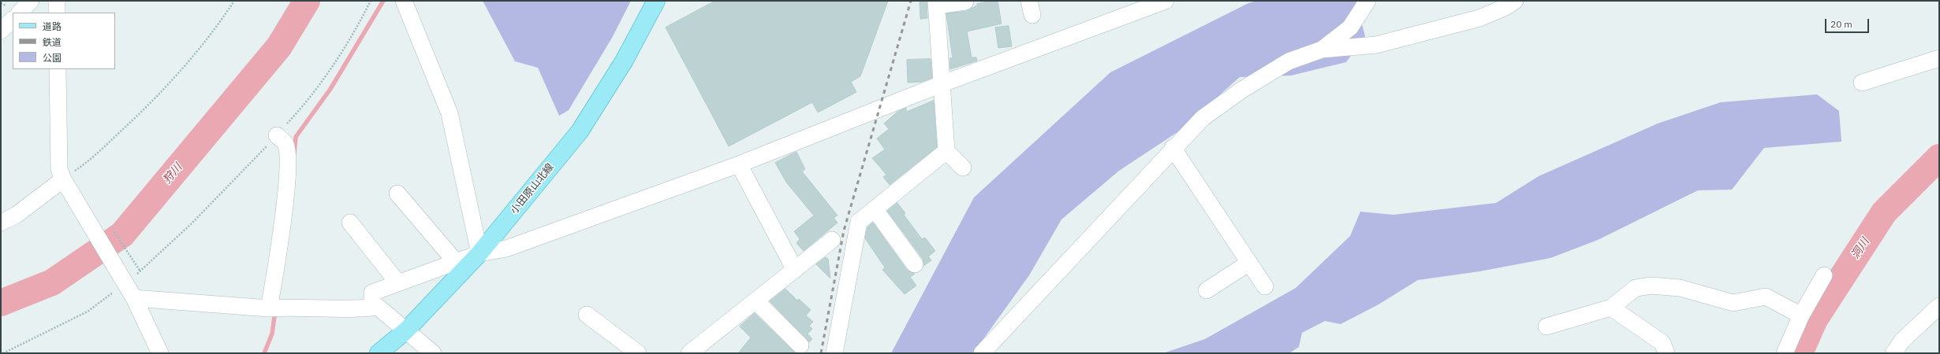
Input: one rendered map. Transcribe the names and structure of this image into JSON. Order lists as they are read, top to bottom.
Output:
{
  "streets": {
    "main road": ["小田原山北線"]
  },
  "water": ["狩川", "洞川"],
  "legend": ["道路", "鉄道", "公園"],
  "scale_bar": "20 m"
}
